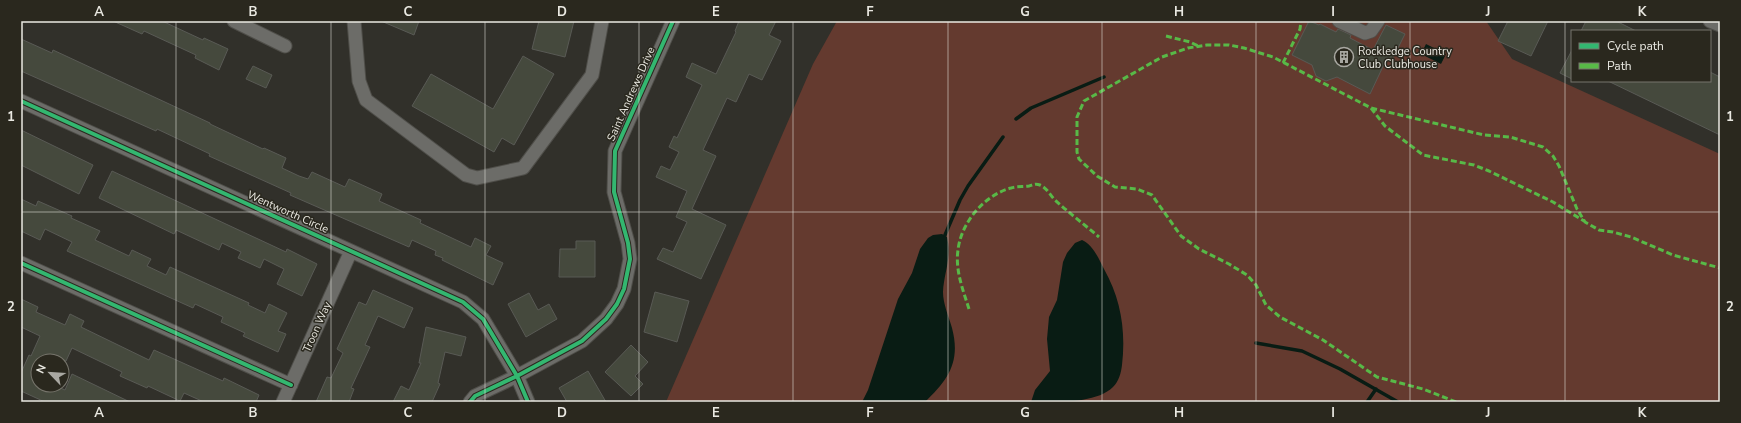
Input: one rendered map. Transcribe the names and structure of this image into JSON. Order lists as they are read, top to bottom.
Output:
{
  "streets": {
    "street": ["Saint Andrews Drive", "Wentworth Circle", "Troon Way"]
  },
  "crossings": [
    ["Saint Andrews Drive", "Wentworth Circle"],
    ["Wentworth Circle", "Troon Way"]
  ],
  "places": {
    "building": ["Rockledge Country Club Clubhouse"]
  },
  "legend": ["Cycle path", "Path"],
  "north": "top left",
  "grid": {
    "columns": [
      "A",
      "B",
      "C",
      "D",
      "E",
      "F",
      "G",
      "H",
      "I",
      "J",
      "K"
    ],
    "rows": ["1", "2"]
  }
}
